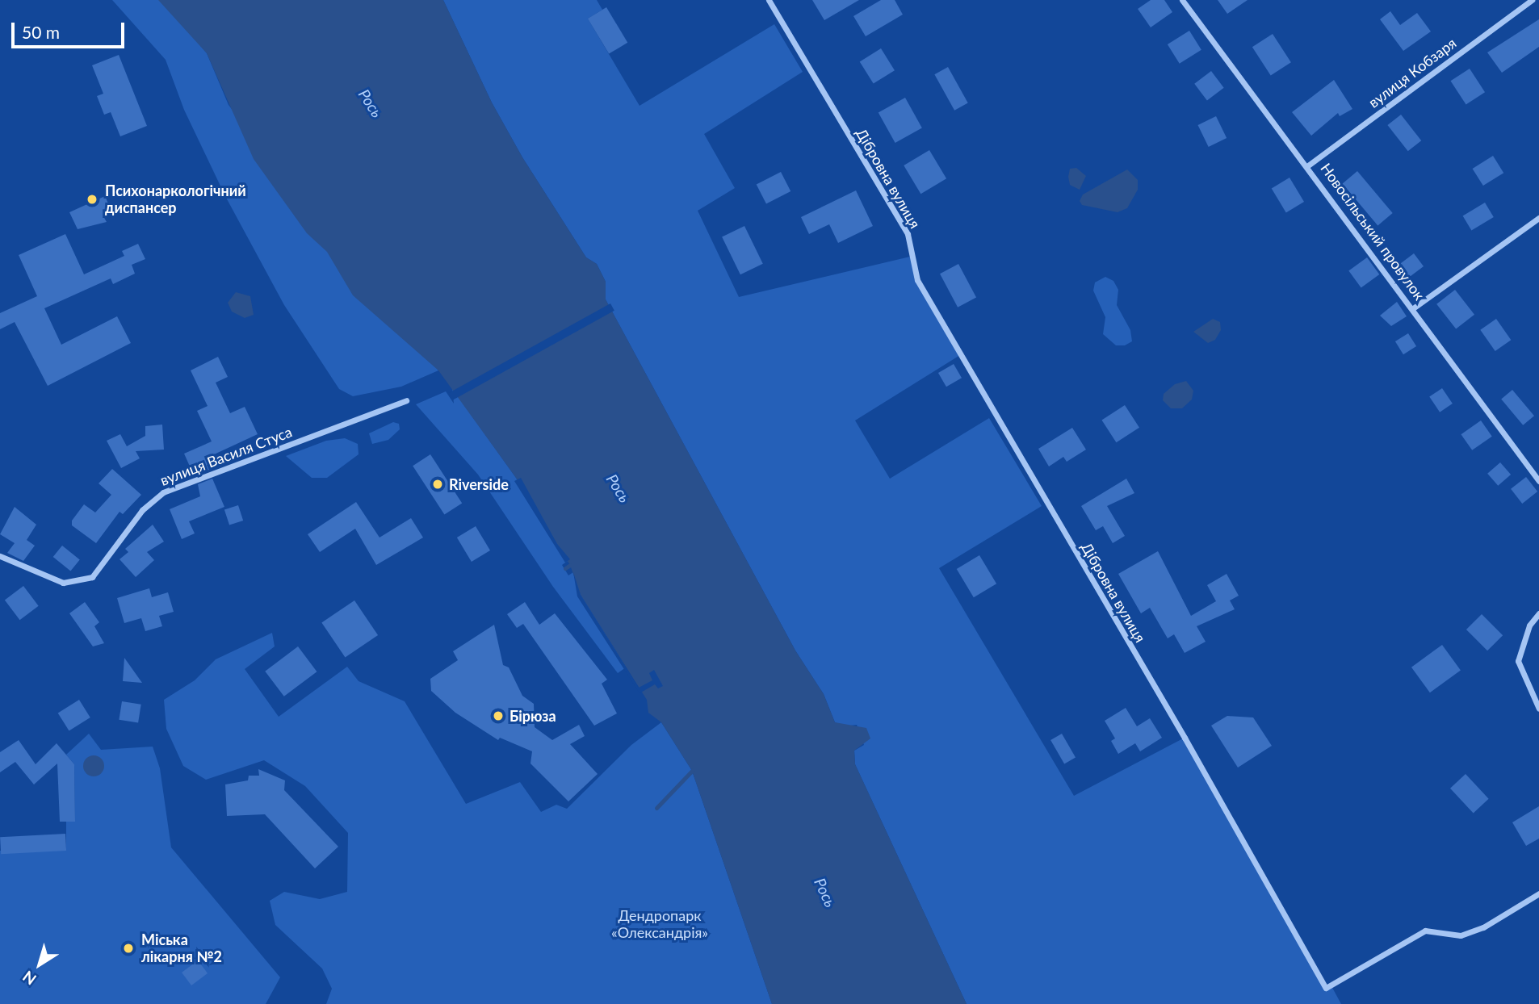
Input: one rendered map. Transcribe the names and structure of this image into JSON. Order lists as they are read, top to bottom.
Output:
{
  "streets": {
    "street": [
      "вулиця Кобзаря",
      "Дібровна вулиця",
      "Новосільський провулок",
      "вулиця Василя Стуса"
    ]
  },
  "crossings": [
    ["вулиця Кобзаря", "Новосільський провулок"]
  ],
  "water": ["Рось"],
  "parks": ["Дендропарк «Олександрія»"],
  "places": [
    "Психонаркологічний диспансер",
    "Riverside",
    "Бірюза",
    "Міська лікарня №2"
  ],
  "scale_bar": "50 m",
  "north": "bottom left"
}
